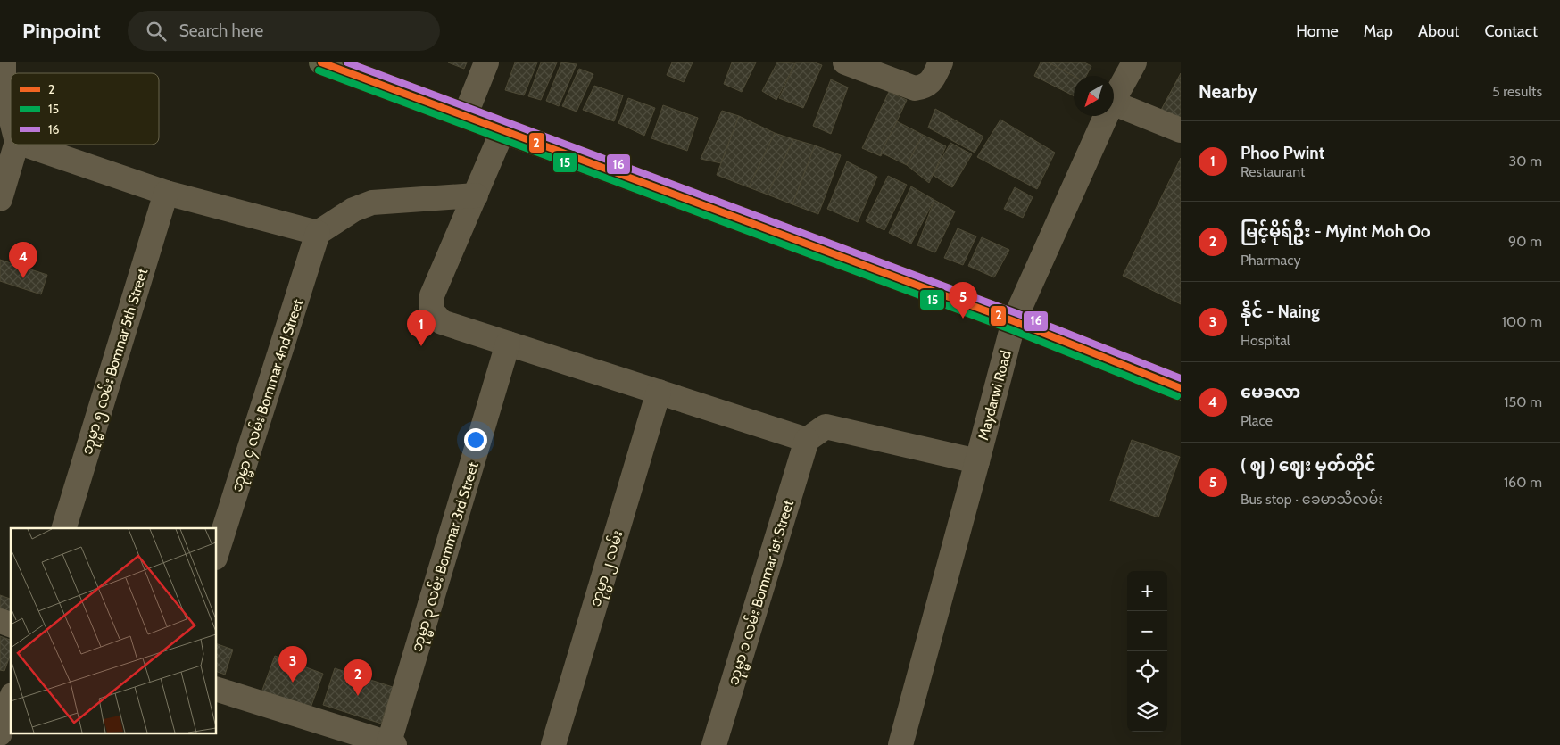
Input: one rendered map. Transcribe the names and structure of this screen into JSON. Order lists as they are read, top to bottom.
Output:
{
  "streets": {
    "street": [
      "ဘုမ္မာ ၅ လမ်း Bomnar 5th Street",
      "ဘုမ္မာ ၄ လမ်း Bommar 4nd Street",
      "Maydarwi Road",
      "ဘုမ္မာ ၃ လမ်း Bommar 3rd Street",
      "ဘုမ္မာ ၂ လမ်း",
      "ဘုမ္မာ ၁ လမ်း Bommar 1st Street"
    ]
  },
  "lines": ["transit line 2", "transit line 16", "transit line 15"],
  "legend": ["2", "15", "16"],
  "north": "bottom left",
  "page": {
    "header": "Pinpoint",
    "search": "Search here",
    "nav": [
      "Home",
      "Map",
      "About",
      "Contact"
    ],
    "heading": ["Nearby", "5 results"],
    "list": [
      {
        "mark": "1",
        "name": "Phoo Pwint",
        "note": "Restaurant",
        "value": "30 m"
      },
      {
        "mark": "2",
        "name": "မြင့်မိုရ်ဦး - Myint Moh Oo",
        "note": "Pharmacy",
        "value": "90 m"
      },
      {
        "mark": "3",
        "name": "နိုင် - Naing",
        "note": "Hospital",
        "value": "100 m"
      },
      {
        "mark": "4",
        "name": "မေခလာ",
        "note": "Place",
        "value": "150 m"
      },
      {
        "mark": "5",
        "name": "( ဈ ) ဈေး မှတ်တိုင်",
        "note": "Bus stop · ခေမာသီလမ်း",
        "value": "160 m"
      }
    ],
    "pins": [
      "4",
      "5",
      "1",
      "3",
      "2"
    ],
    "map_buttons": ["+", "−"]
  }
}
